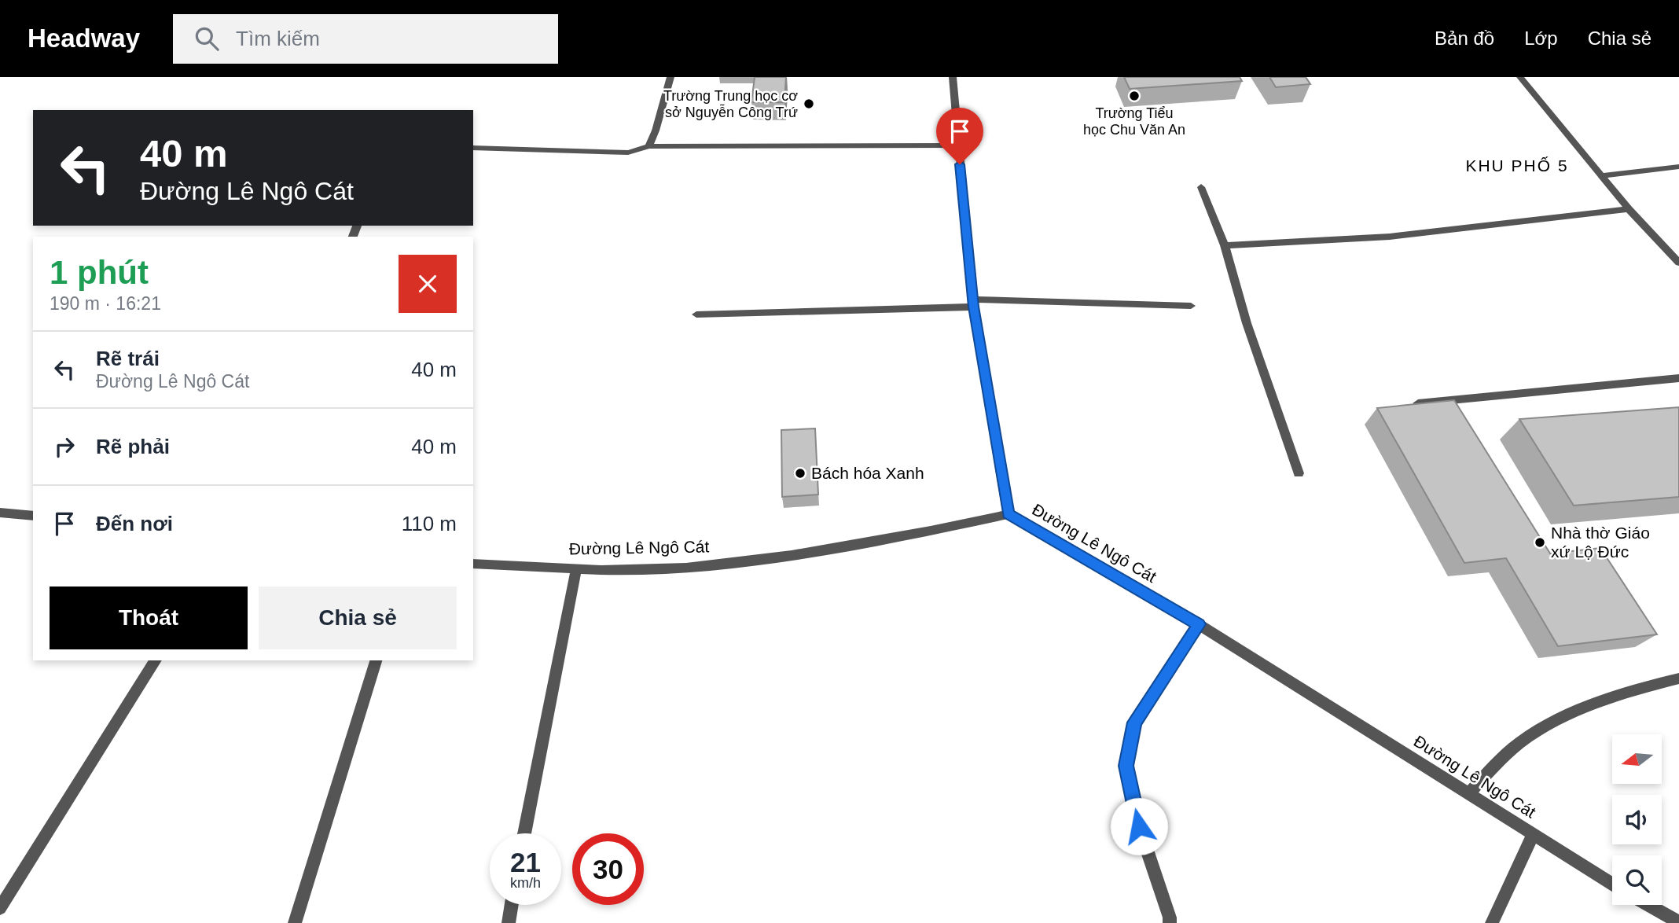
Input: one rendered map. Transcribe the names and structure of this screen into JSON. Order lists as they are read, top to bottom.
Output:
{
  "streets": {
    "street": ["Đường Lê Ngô Cát"]
  },
  "districts": ["KHU PHỐ 5"],
  "places": [
    "Trường Tiểu học Chu Văn An",
    "Trường Trung học cơ sở Nguyễn Công Trứ",
    "Bách hóa Xanh",
    "Nhà thờ Giáo xứ Lộ Đức"
  ],
  "north": "left",
  "page": {
    "header": "Headway",
    "search": "Tìm kiếm",
    "nav": ["Bản đồ", "Lớp", "Chia sẻ"],
    "turn": ["40 m", "Đường Lê Ngô Cát"],
    "heading": ["1 phút", "190 m · 16:21"],
    "list": [
      {
        "name": "Rẽ trái",
        "note": "Đường Lê Ngô Cát",
        "value": "40 m"
      },
      {
        "name": "Rẽ phải",
        "value": "40 m"
      },
      {
        "name": "Đến nơi",
        "value": "110 m"
      }
    ],
    "buttons": ["Thoát", "Chia sẻ"],
    "speed": "21 km/h",
    "limit": "30"
  }
}
